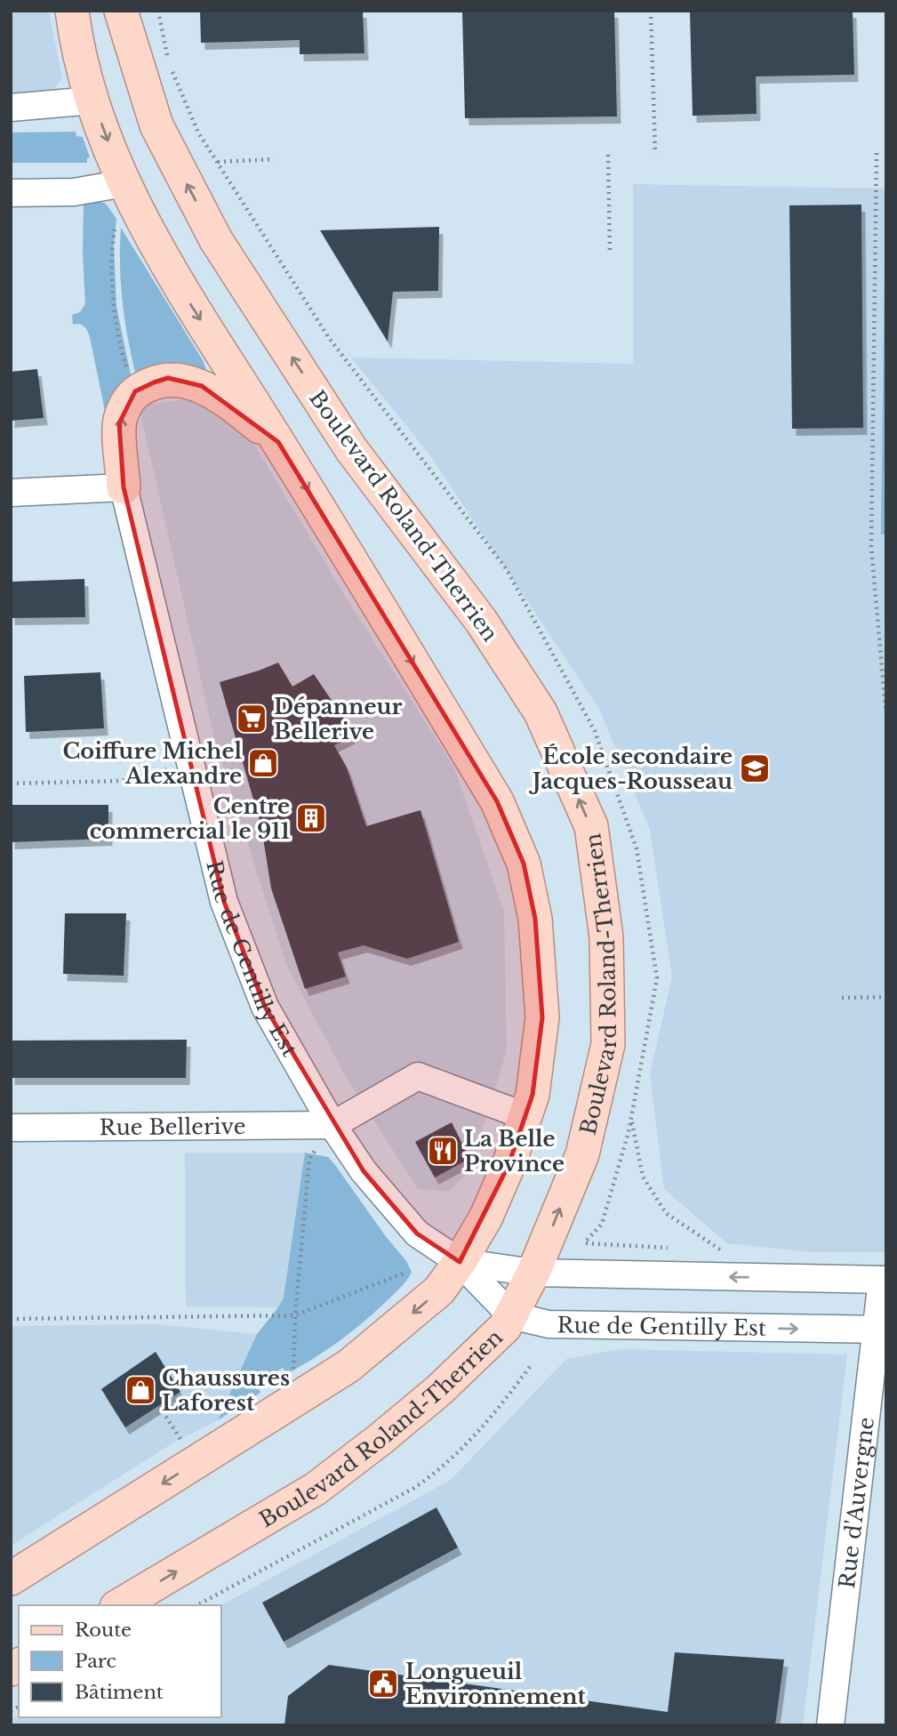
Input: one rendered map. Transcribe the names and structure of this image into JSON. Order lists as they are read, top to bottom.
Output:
{
  "streets": {
    "main road": ["Boulevard Roland-Therrien"],
    "street": ["Rue de Gentilly Est", "Rue Bellerive", "Rue d'Auvergne"]
  },
  "crossings": [
    ["Boulevard Roland-Therrien", "Rue de Gentilly Est"],
    ["Rue de Gentilly Est", "Rue Bellerive"],
    ["Rue de Gentilly Est", "Rue d'Auvergne"]
  ],
  "places": {
    "supermarket": ["Dépanneur Bellerive"],
    "shop": ["Coiffure Michel Alexandre", "Chaussures Laforest"],
    "school or university": ["École secondaire Jacques-Rousseau"],
    "building": ["Centre commercial le 911"],
    "restaurant": ["La Belle Province"],
    "public building": ["Longueuil Environnement"]
  },
  "legend": ["Route", "Parc", "Bâtiment"]
}
